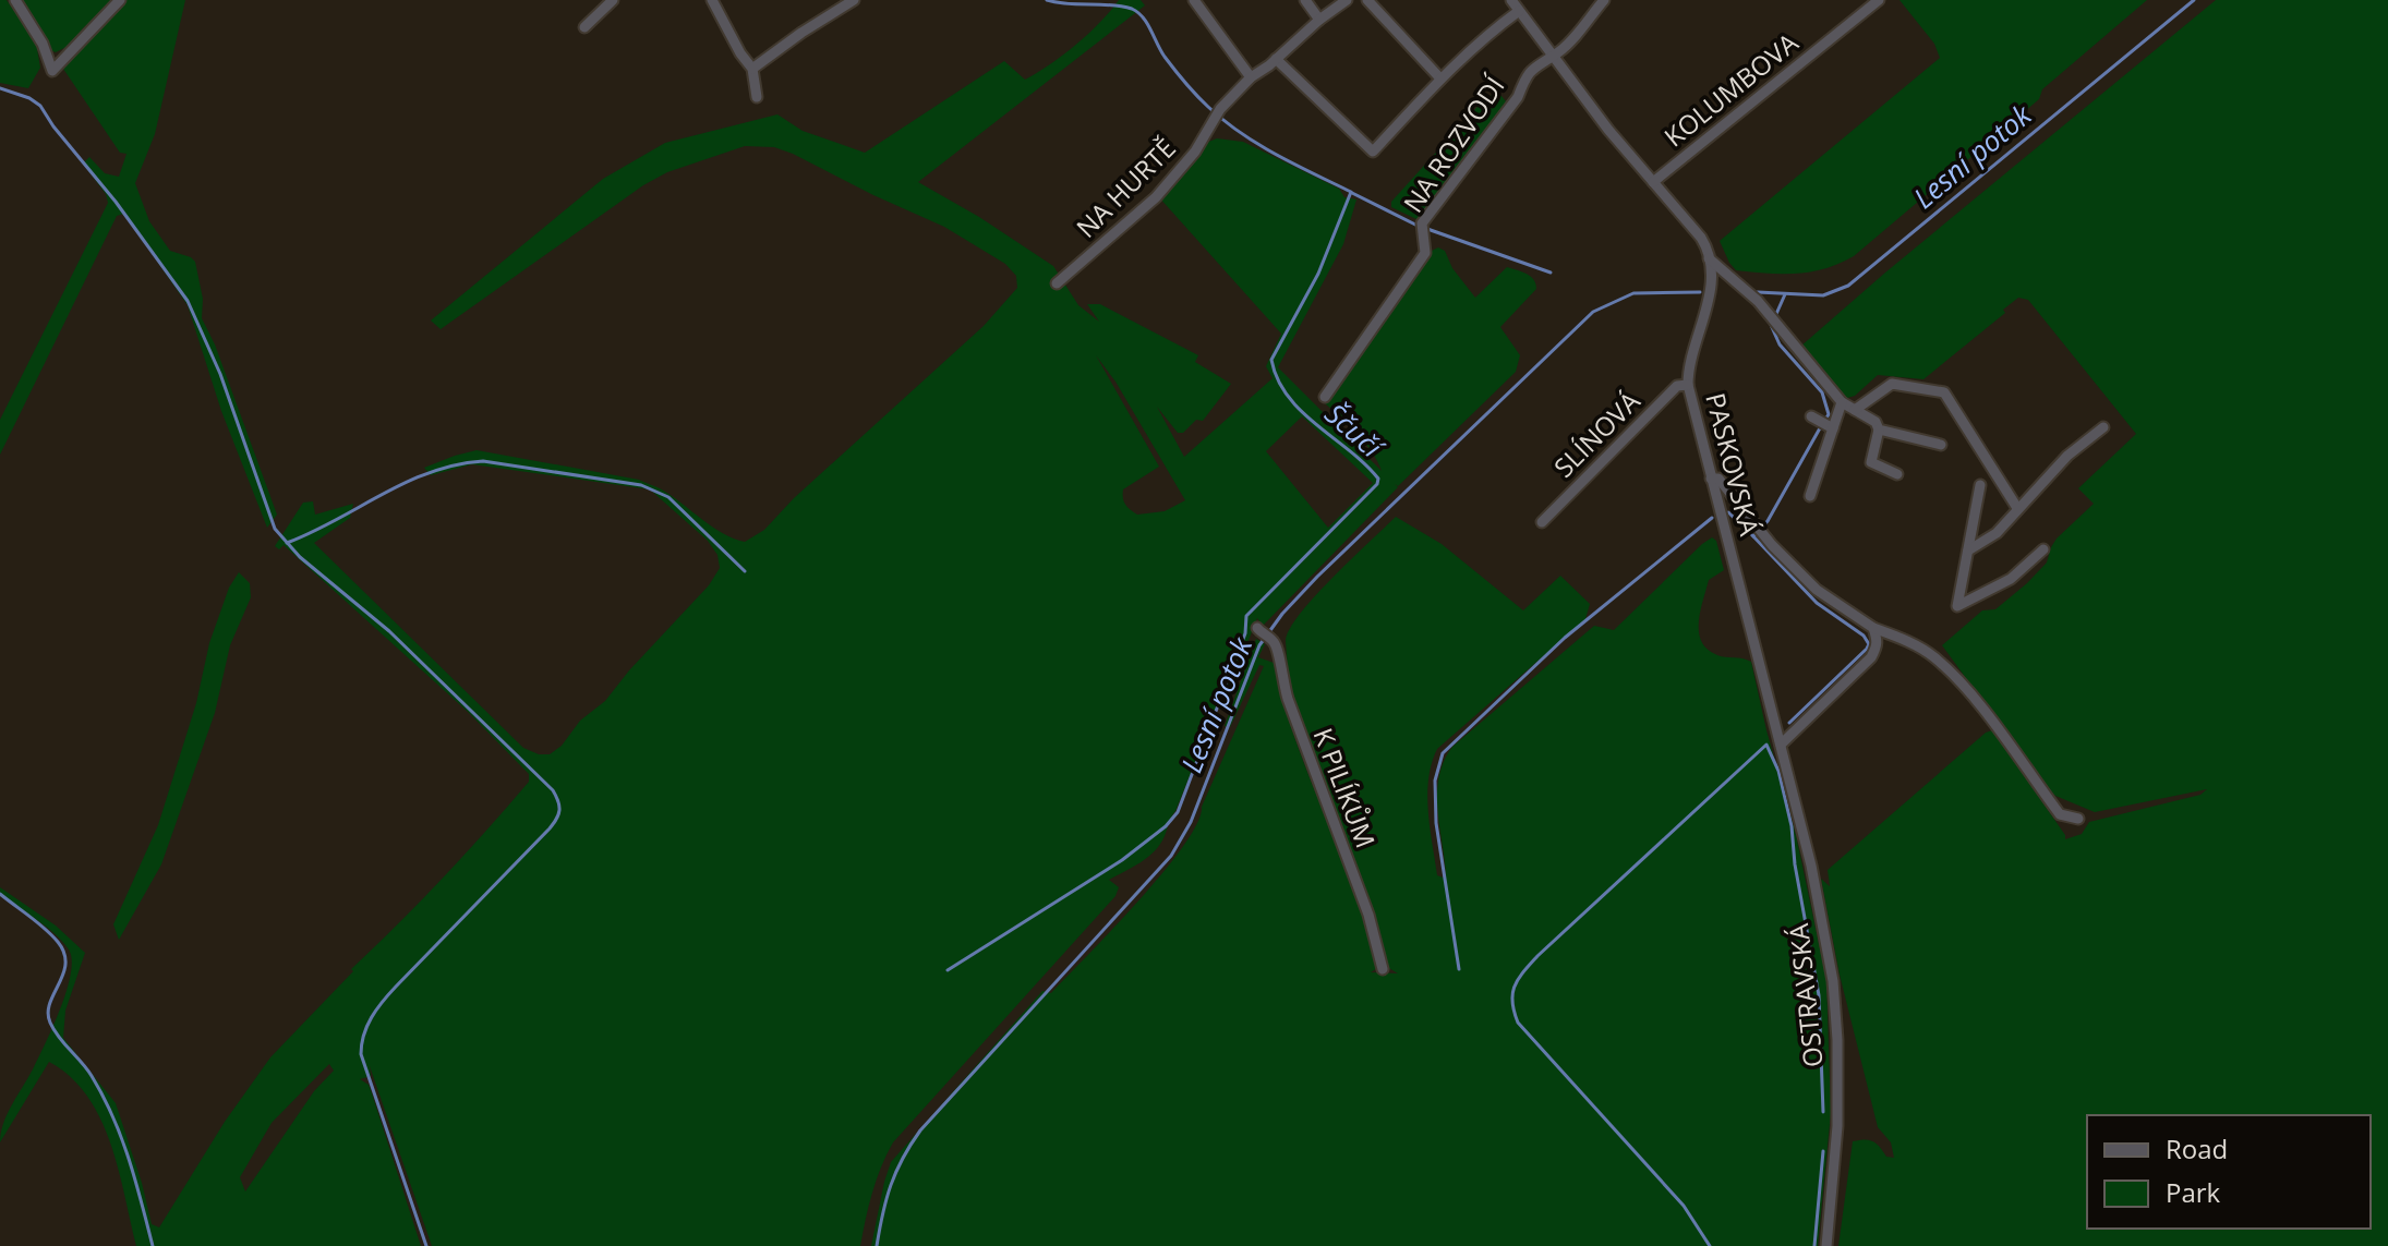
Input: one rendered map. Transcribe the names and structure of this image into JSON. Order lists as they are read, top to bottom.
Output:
{
  "streets": {
    "street": [
      "KOLUMBOVA",
      "NA ROZVODÍ",
      "NA HURTĚ",
      "SLÍNOVÁ",
      "PASKOVSKÁ",
      "K PILÍKŮM",
      "OSTRAVSKÁ"
    ]
  },
  "crossings": [
    ["KOLUMBOVA", "PASKOVSKÁ"],
    ["NA ROZVODÍ", "PASKOVSKÁ"],
    ["SLÍNOVÁ", "PASKOVSKÁ"],
    ["PASKOVSKÁ", "OSTRAVSKÁ"]
  ],
  "water": ["Lesní potok", "Ščučí"],
  "legend": ["Road", "Park"]
}
